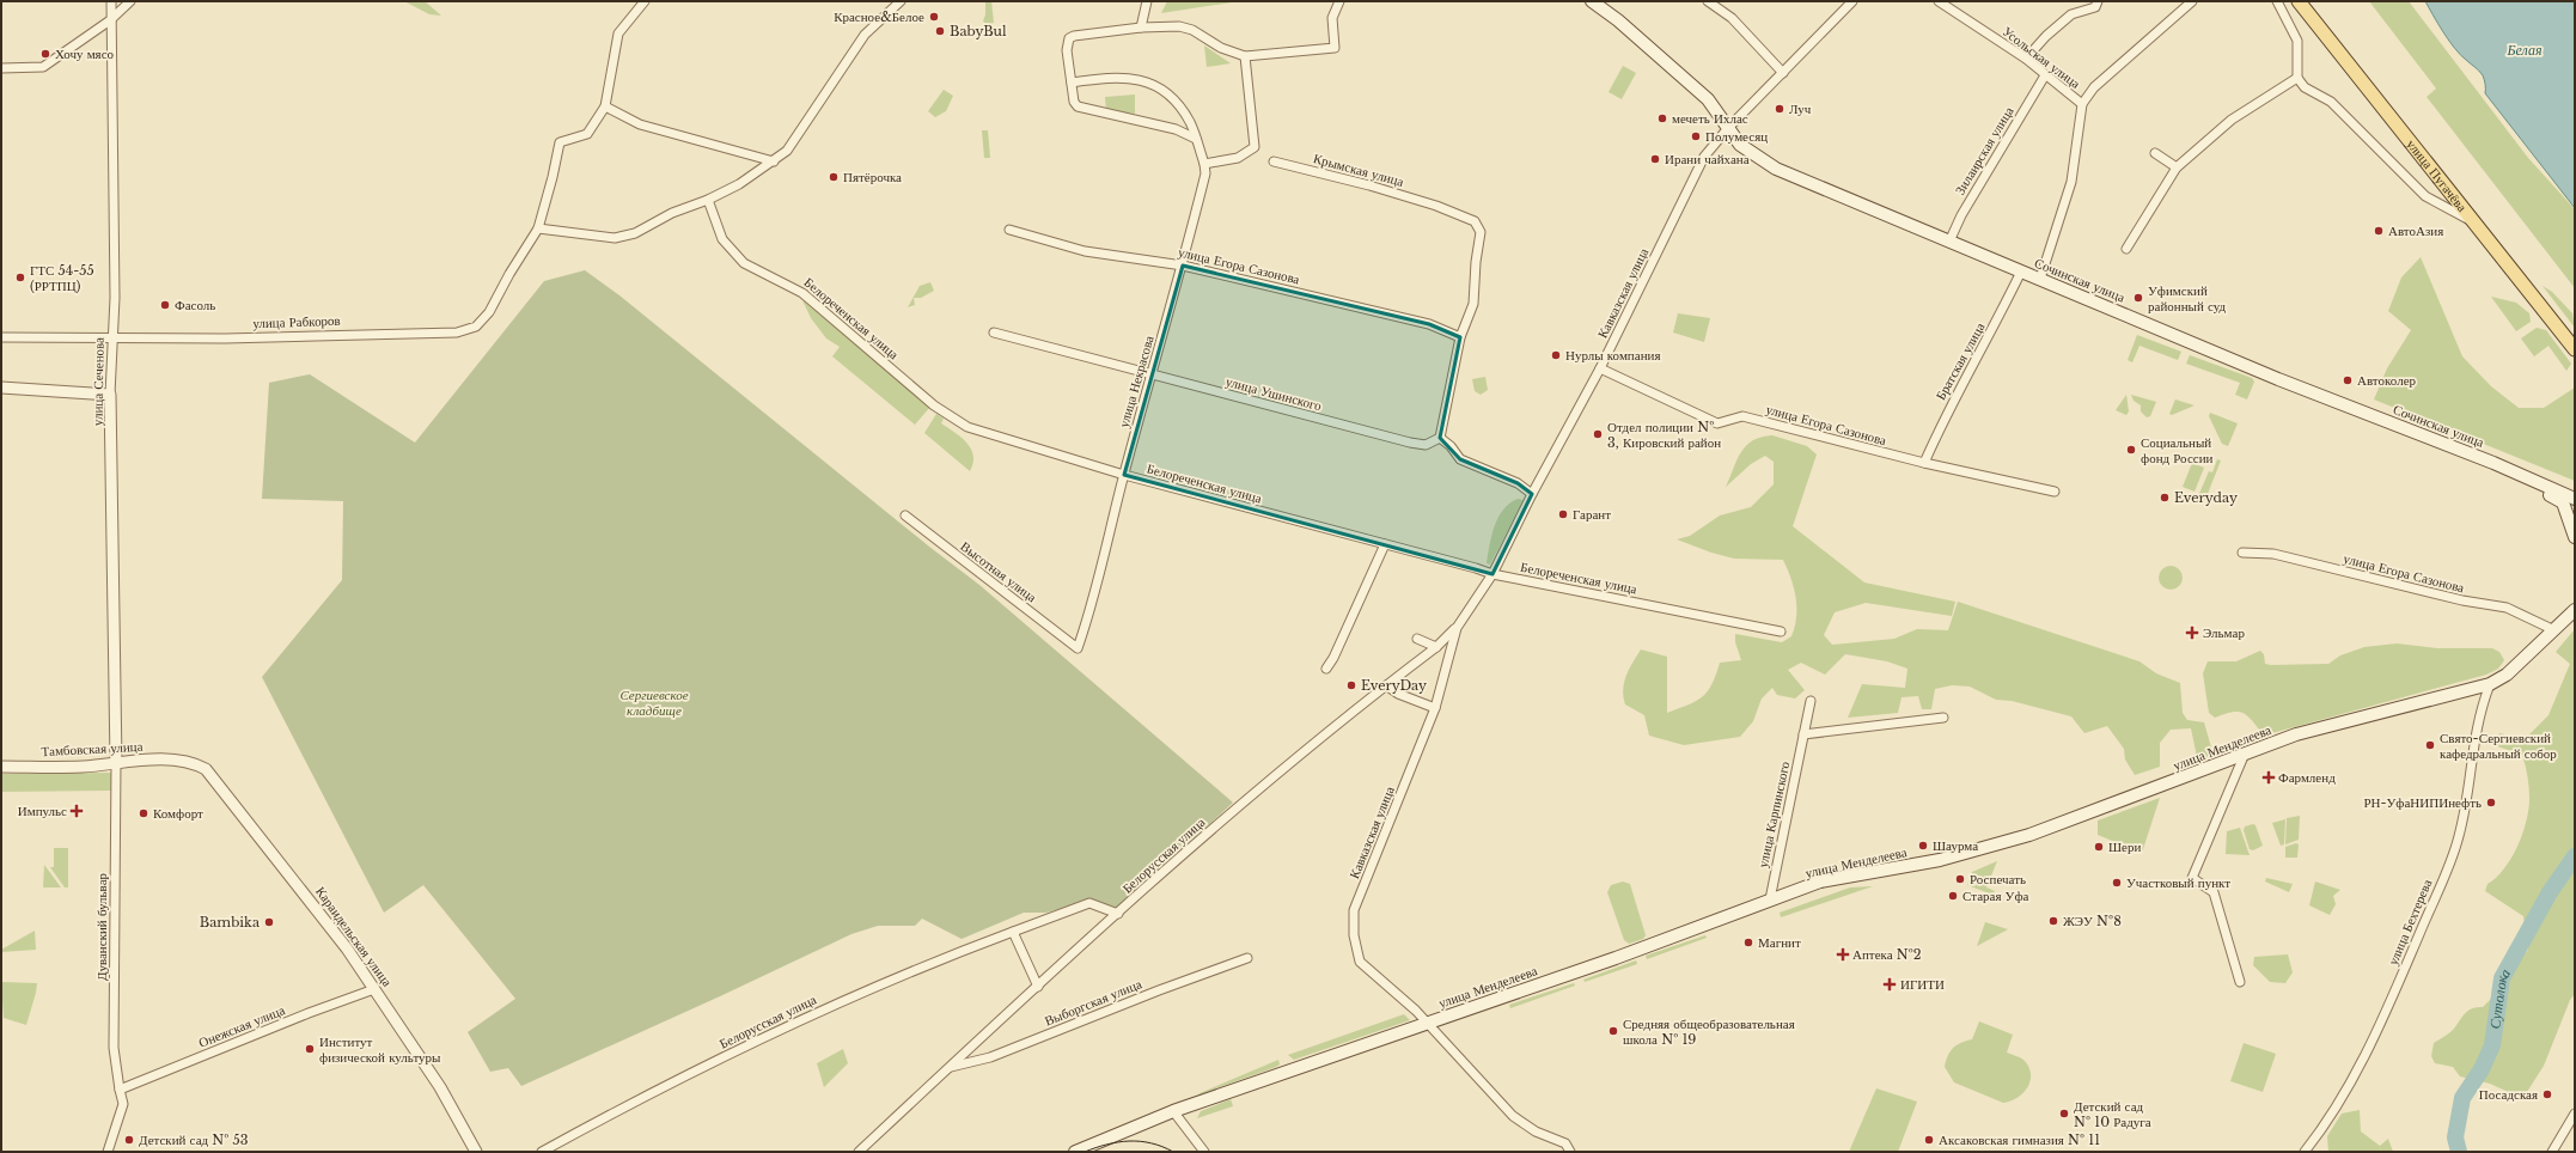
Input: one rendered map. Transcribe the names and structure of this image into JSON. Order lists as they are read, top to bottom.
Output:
{
  "streets": {
    "main road": ["улица Пугачёва", "Сочинская улица", "улица Менделеева"],
    "street": [
      "Усольская улица",
      "Зилаирская улица",
      "Крымская улица",
      "улица Егора Сазонова",
      "Кавказская улица",
      "Белореченская улица",
      "улица Рабкоров",
      "Братская улица",
      "улица Сеченова",
      "улица Некрасова",
      "улица Ушинского",
      "Высотная улица",
      "Тамбовская улица",
      "улица Карпинского",
      "Белорусская улица",
      "улица Бехтерева",
      "Дуванский бульвар",
      "Караидельская улица",
      "Выборгская улица",
      "Онежская улица"
    ]
  },
  "crossings": [
    ["Усольская улица", "Зилаирская улица"],
    ["Зилаирская улица", "Сочинская улица"],
    ["Крымская улица", "улица Егора Сазонова"],
    ["Крымская улица", "улица Ушинского"],
    ["улица Егора Сазонова", "Кавказская улица"],
    ["улица Егора Сазонова", "Братская улица"],
    ["улица Егора Сазонова", "улица Некрасова"],
    ["улица Егора Сазонова", "улица Менделеева"],
    ["Сочинская улица", "Кавказская улица"],
    ["Сочинская улица", "Братская улица"],
    ["Кавказская улица", "Белореченская улица"],
    ["Кавказская улица", "улица Менделеева"],
    ["Кавказская улица", "Белорусская улица"],
    ["Белореченская улица", "улица Некрасова"],
    ["улица Рабкоров", "улица Сеченова"],
    ["улица Сеченова", "Тамбовская улица"],
    ["улица Сеченова", "Дуванский бульвар"],
    ["улица Некрасова", "улица Ушинского"],
    ["улица Некрасова", "Высотная улица"],
    ["улица Менделеева", "улица Карпинского"],
    ["улица Менделеева", "улица Бехтерева"],
    ["Тамбовская улица", "Дуванский бульвар"],
    ["Тамбовская улица", "Караидельская улица"],
    ["Белорусская улица", "Выборгская улица"],
    ["Дуванский бульвар", "Онежская улица"],
    ["Караидельская улица", "Онежская улица"]
  ],
  "water": ["Белая", "Сутолока"],
  "parks": ["Сергиевское кладбище"],
  "places": {
    "other": [
      "Красное&Белое",
      "BabyBul",
      "Хочу мясо",
      "Луч",
      "мечеть Ихлас",
      "Полумесяц",
      "Ирани чайхана",
      "Пятёрочка",
      "АвтоАзия",
      "ГТС 54-55 (РРТПЦ)",
      "Уфимский районный суд",
      "Фасоль",
      "Нурлы компания",
      "Автоколер",
      "Отдел полиции № 3, Кировский район",
      "Социальный фонд России",
      "Everyday",
      "Гарант",
      "EveryDay",
      "Свято-Сергиевский кафедральный собор",
      "РН-УфаНИПИнефть",
      "Комфорт",
      "Шаурма",
      "Шери",
      "Роспечать",
      "Участковый пункт",
      "Старая Уфа",
      "ЖЭУ №8",
      "Bambika",
      "Магнит",
      "Средняя общеобразовательная школа № 19",
      "Институт физической культуры",
      "Посадская",
      "Детский сад № 10 Радуга",
      "Детский сад № 53",
      "Аксаковская гимназия № 11"
    ],
    "health": [
      "Эльмар",
      "Фармленд",
      "Импульс",
      "Аптека №2",
      "ИГИТИ"
    ]
  }
}
